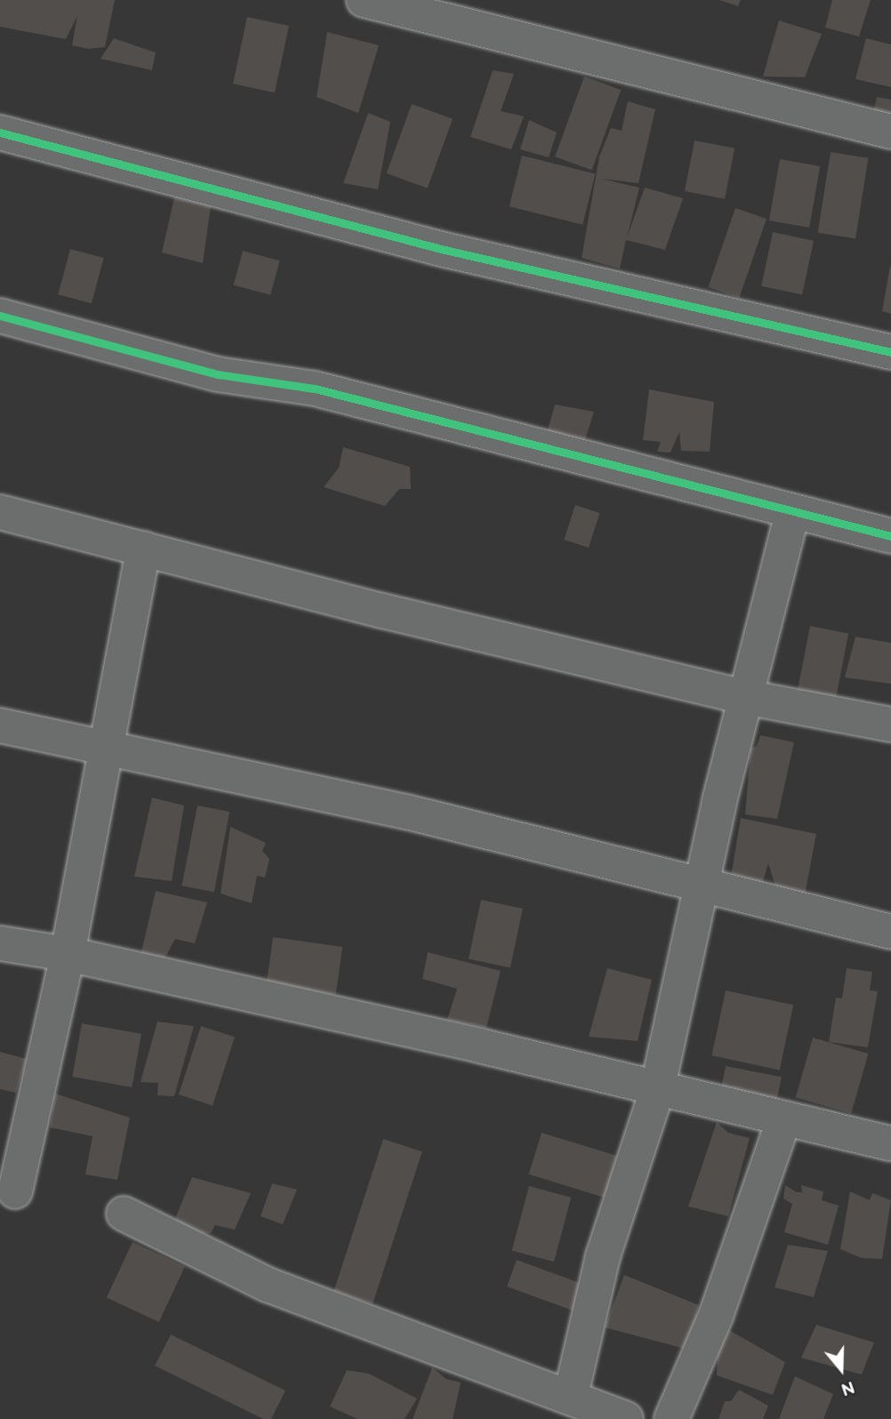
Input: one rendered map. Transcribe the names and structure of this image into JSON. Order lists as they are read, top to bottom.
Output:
{
  "north": "bottom"
}
